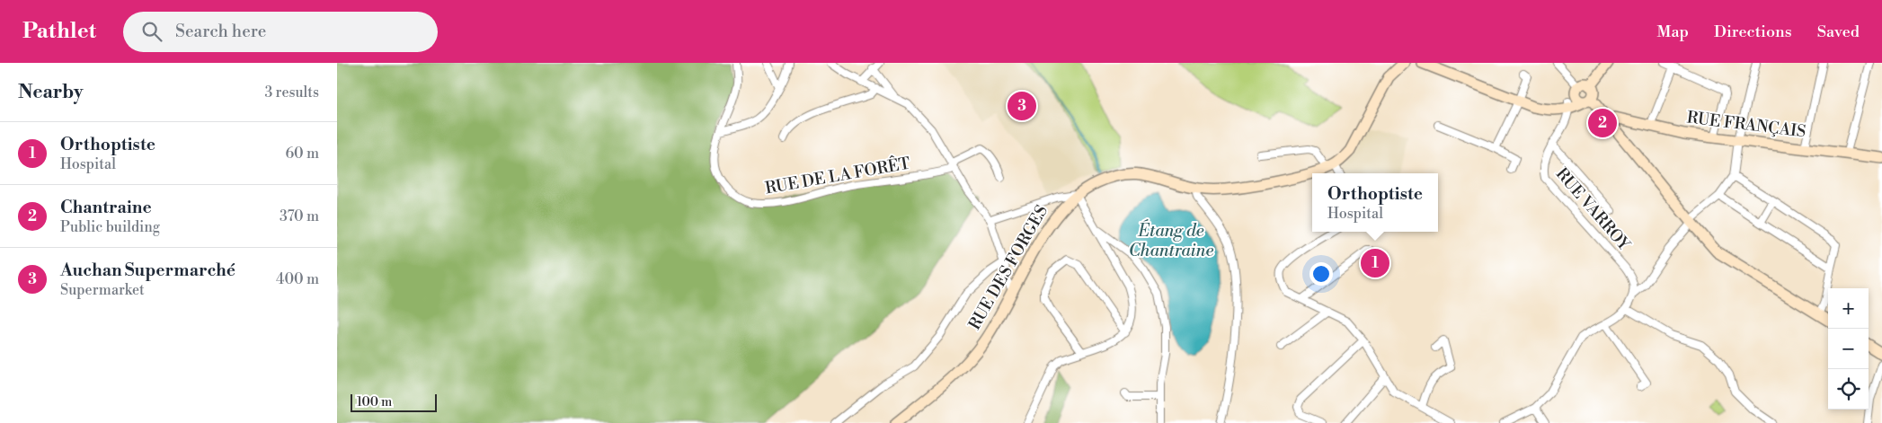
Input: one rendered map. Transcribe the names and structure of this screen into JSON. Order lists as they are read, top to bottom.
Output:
{
  "streets": {
    "main road": ["RUE FRANÇAIS", "RUE DES FORGES"],
    "street": ["RUE DE LA FORÊT", "RUE VARROY"]
  },
  "water": ["Étang de Chantraine"],
  "scale_bar": "100 m",
  "page": {
    "header": "Pathlet",
    "search": "Search here",
    "nav": ["Map", "Directions", "Saved"],
    "heading": ["Nearby", "3 results"],
    "pins": ["3", "2", "1"],
    "list": [
      {
        "mark": "1",
        "name": "Orthoptiste",
        "note": "Hospital",
        "value": "60 m"
      },
      {
        "mark": "2",
        "name": "Chantraine",
        "note": "Public building",
        "value": "370 m"
      },
      {
        "mark": "3",
        "name": "Auchan Supermarché",
        "note": "Supermarket",
        "value": "400 m"
      }
    ],
    "popup": ["Orthoptiste", "Hospital"],
    "map_buttons": ["+", "−"],
    "scale": "100 m"
  }
}
